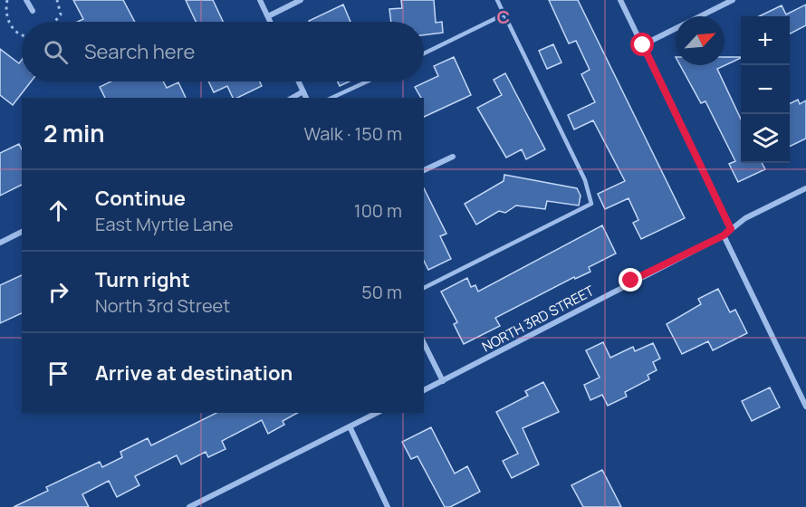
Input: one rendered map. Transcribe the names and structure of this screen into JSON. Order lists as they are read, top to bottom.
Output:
{
  "streets": {
    "street": ["NORTH 3RD STREET"]
  },
  "north": "top right",
  "page": {
    "map_buttons": ["+", "−"],
    "search": "Search here",
    "heading": ["2 min", "Walk · 150 m"],
    "list": [
      ["Continue", "East Myrtle Lane", "100 m"],
      ["Turn right", "North 3rd Street", "50 m"],
      "Arrive at destination"
    ]
  },
  "grid": {
    "columns": ["C"]
  }
}
